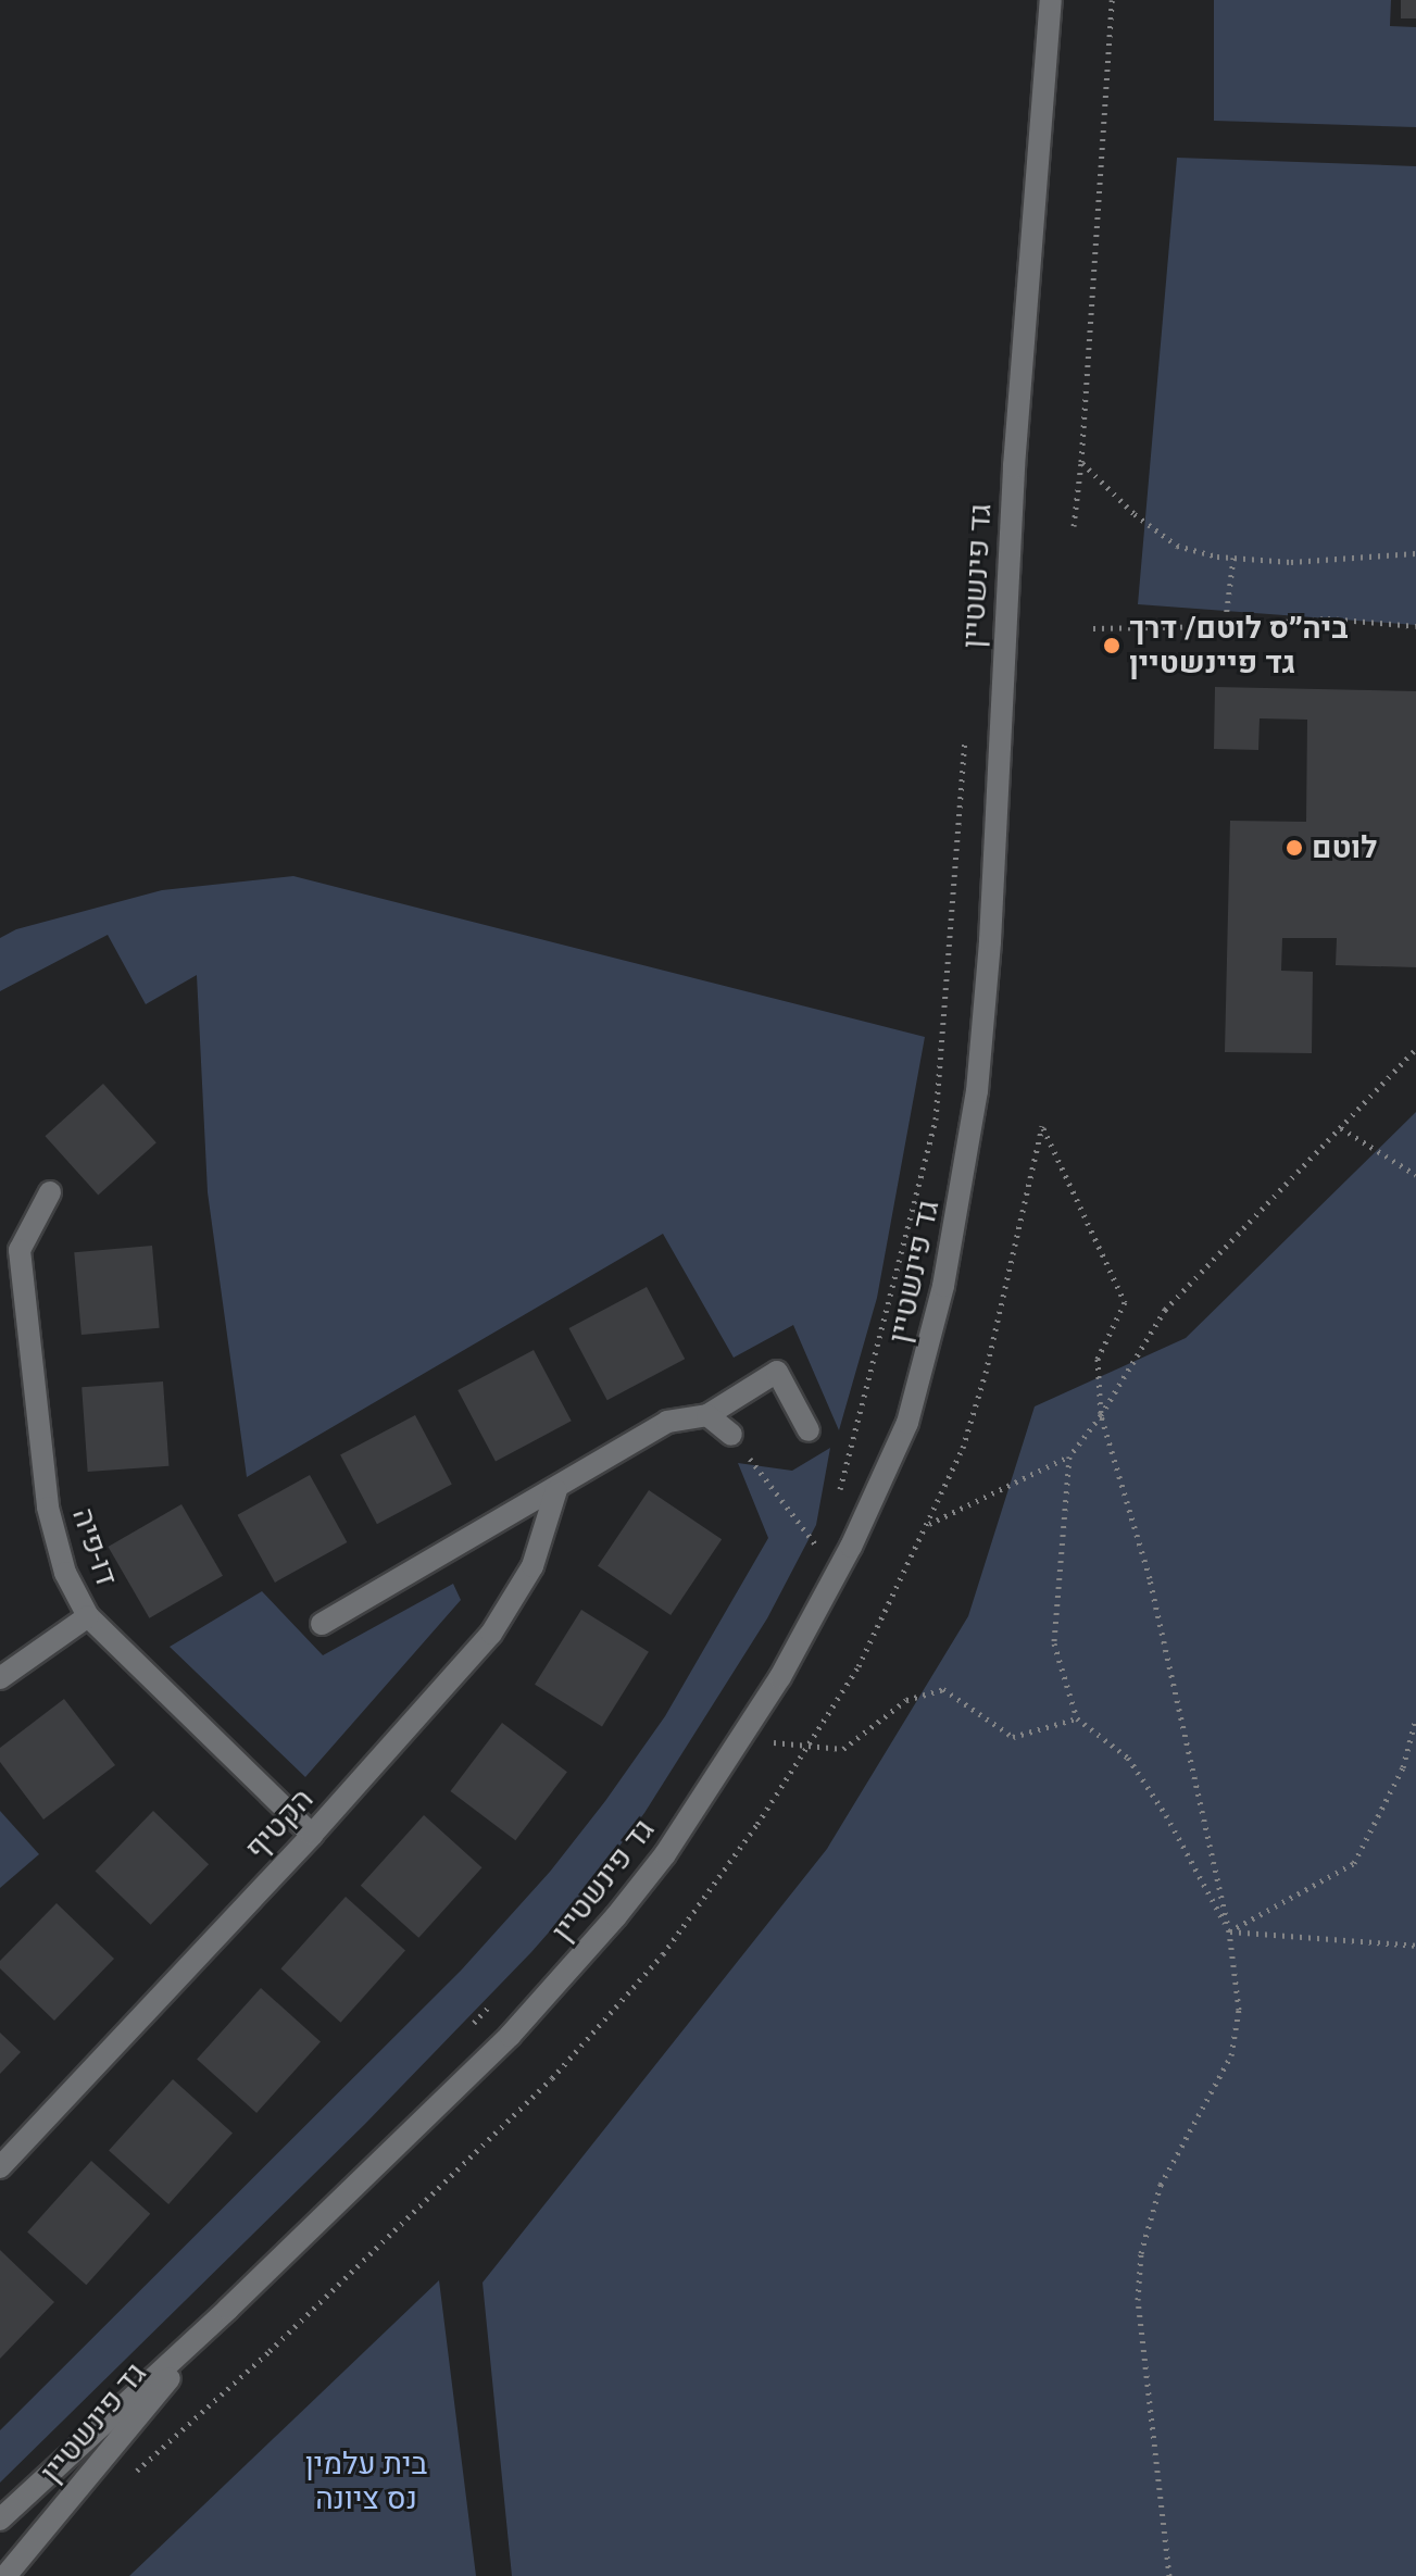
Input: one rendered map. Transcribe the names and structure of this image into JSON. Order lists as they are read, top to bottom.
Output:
{
  "streets": {
    "street": ["גד פינשטיין", "דו-פיה", "הקטיף"]
  },
  "crossings": [
    ["דו-פיה", "הקטיף"]
  ],
  "parks": ["בית עלמין נס ציונה"],
  "places": ["ביה״ס לוטם/ דרך גד פיינשטיין", "לוטם"]
}
